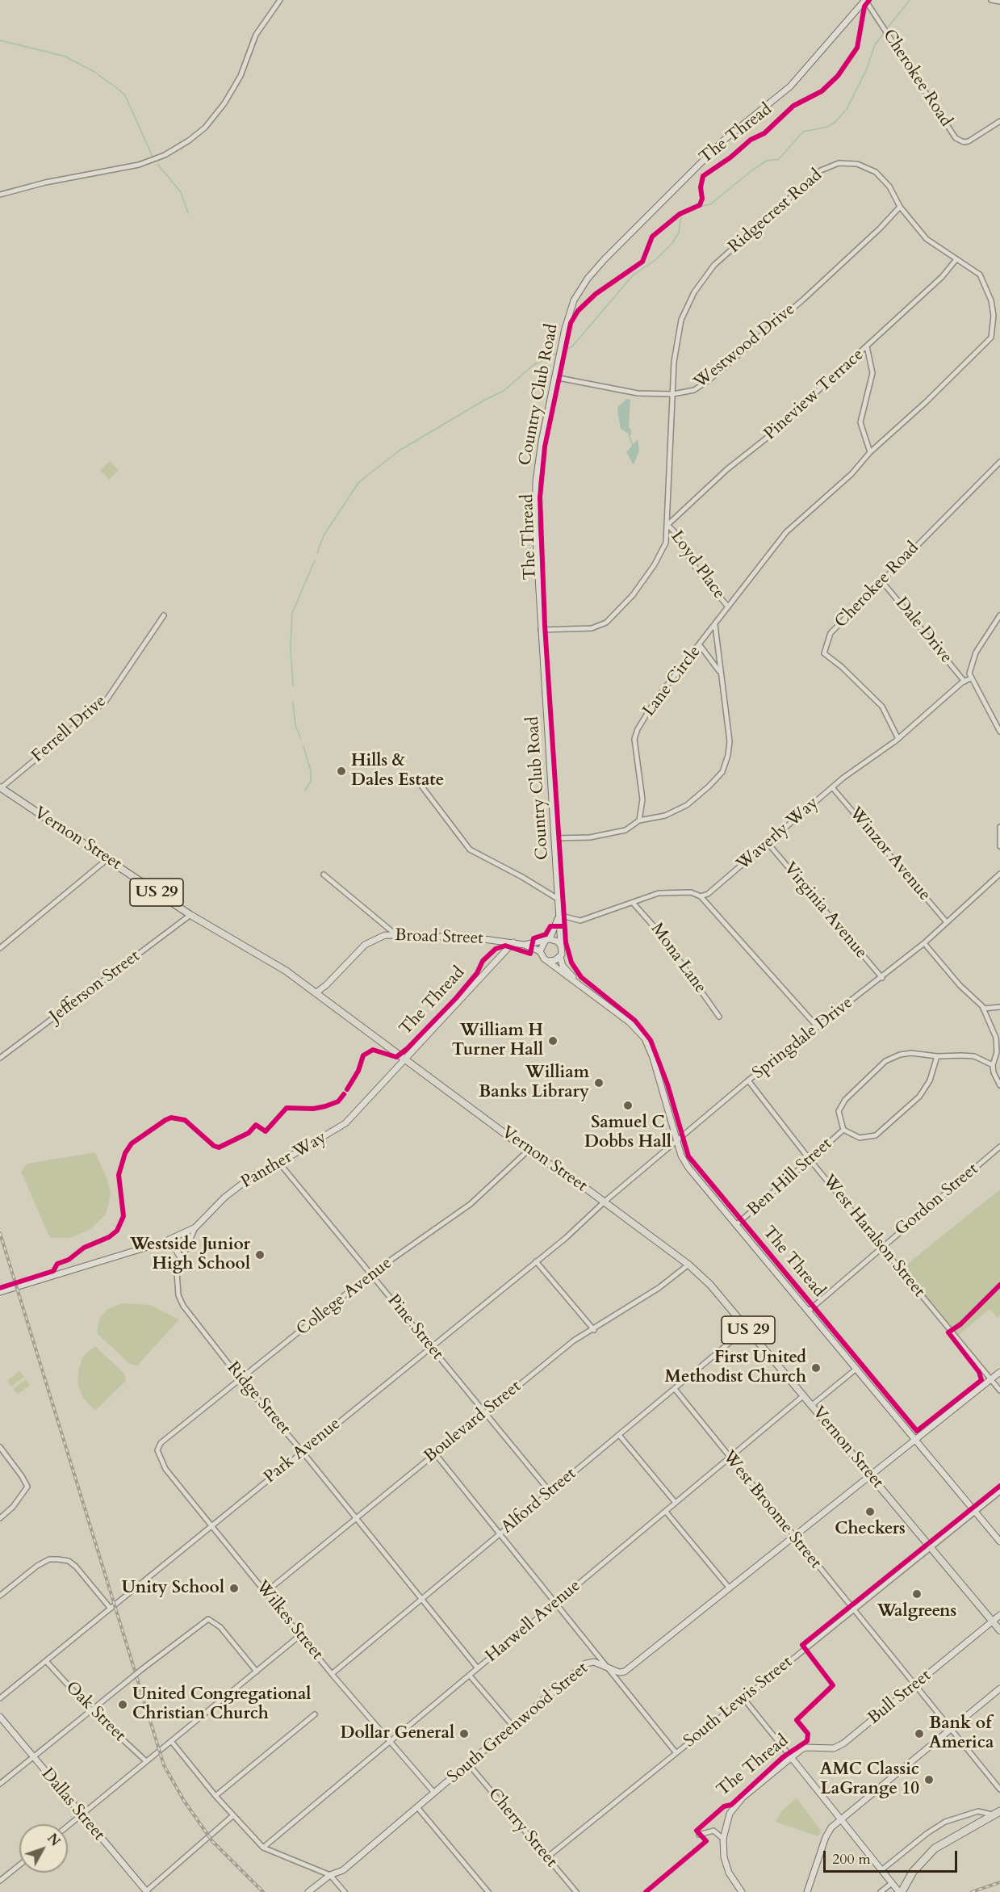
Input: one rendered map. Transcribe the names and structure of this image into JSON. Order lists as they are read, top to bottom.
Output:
{
  "streets": {
    "main road": ["Vernon Street", "US 29"],
    "street": [
      "Cherokee Road",
      "Ridgecrest Road",
      "Westwood Drive",
      "Country Club Road",
      "Pineview Terrace",
      "Loyd Place",
      "Dale Drive",
      "Lane Circle",
      "Ferrell Drive",
      "Waverly Way",
      "Winzor Avenue",
      "Virginia Avenue",
      "Broad Street",
      "Mona Lane",
      "Jefferson Street",
      "Springdale Drive",
      "Panther Way",
      "Ben Hill Street",
      "Gordon Street",
      "West Haralson Street",
      "College Avenue",
      "Pine Street",
      "Ridge Street",
      "Boulevard Street",
      "Park Avenue",
      "Alford Street",
      "West Broome Street",
      "Wilkes Street",
      "Harwell Avenue",
      "Bull Street",
      "South Lewis Street",
      "Oak Street",
      "South Greenwood Street",
      "Dallas Street",
      "Cherry Street"
    ],
    "cycle path": ["The Thread"]
  },
  "crossings": [
    ["Cherokee Road", "Country Club Road"],
    ["Cherokee Road", "Dale Drive"],
    ["Cherokee Road", "Waverly Way"],
    ["Ridgecrest Road", "Westwood Drive"],
    ["Ridgecrest Road", "Country Club Road"],
    ["Ridgecrest Road", "Pineview Terrace"],
    ["Ridgecrest Road", "Loyd Place"],
    ["Ridgecrest Road", "Lane Circle"],
    ["Westwood Drive", "Country Club Road"],
    ["Country Club Road", "Broad Street"],
    ["Pineview Terrace", "Loyd Place"],
    ["Loyd Place", "Lane Circle"],
    ["Dale Drive", "Waverly Way"],
    ["Ferrell Drive", "Vernon Street"],
    ["Waverly Way", "Winzor Avenue"],
    ["Waverly Way", "Virginia Avenue"],
    ["Vernon Street", "Broad Street"],
    ["Vernon Street", "Jefferson Street"],
    ["Vernon Street", "Springdale Drive"],
    ["Vernon Street", "Panther Way"],
    ["Vernon Street", "College Avenue"],
    ["Vernon Street", "Boulevard Street"],
    ["Vernon Street", "Park Avenue"],
    ["Vernon Street", "Alford Street"],
    ["Vernon Street", "Harwell Avenue"],
    ["Vernon Street", "Bull Street"],
    ["Vernon Street", "South Lewis Street"],
    ["Vernon Street", "South Greenwood Street"],
    ["Winzor Avenue", "Springdale Drive"],
    ["Virginia Avenue", "Springdale Drive"],
    ["Broad Street", "Panther Way"],
    ["Springdale Drive", "West Haralson Street"],
    ["Springdale Drive", "Park Avenue"],
    ["Panther Way", "Pine Street"],
    ["Panther Way", "Ridge Street"],
    ["Ben Hill Street", "West Haralson Street"],
    ["Gordon Street", "West Haralson Street"],
    ["West Haralson Street", "South Greenwood Street"],
    ["College Avenue", "Pine Street"],
    ["College Avenue", "Ridge Street"],
    ["College Avenue", "Wilkes Street"],
    ["Pine Street", "Boulevard Street"],
    ["Pine Street", "Park Avenue"],
    ["Pine Street", "Alford Street"],
    ["Ridge Street", "Boulevard Street"],
    ["Ridge Street", "Park Avenue"],
    ["Ridge Street", "Alford Street"],
    ["Ridge Street", "Harwell Avenue"],
    ["Boulevard Street", "Wilkes Street"],
    ["Park Avenue", "Wilkes Street"],
    ["Park Avenue", "Oak Street"],
    ["Alford Street", "West Broome Street"],
    ["Alford Street", "Wilkes Street"],
    ["West Broome Street", "Harwell Avenue"],
    ["West Broome Street", "Bull Street"],
    ["West Broome Street", "South Lewis Street"],
    ["West Broome Street", "South Greenwood Street"],
    ["Wilkes Street", "Harwell Avenue"],
    ["Wilkes Street", "South Greenwood Street"],
    ["South Lewis Street", "Cherry Street"],
    ["South Greenwood Street", "Cherry Street"]
  ],
  "places": [
    "Hills & Dales Estate",
    "William H Turner Hall",
    "William Banks Library",
    "Samuel C Dobbs Hall",
    "Westside Junior High School",
    "First United Methodist Church",
    "Checkers",
    "Unity School",
    "Walgreens",
    "United Congregational Christian Church",
    "Dollar General",
    "Bank of America",
    "AMC Classic LaGrange 10"
  ],
  "scale_bar": "200 m",
  "north": "top right"
}
